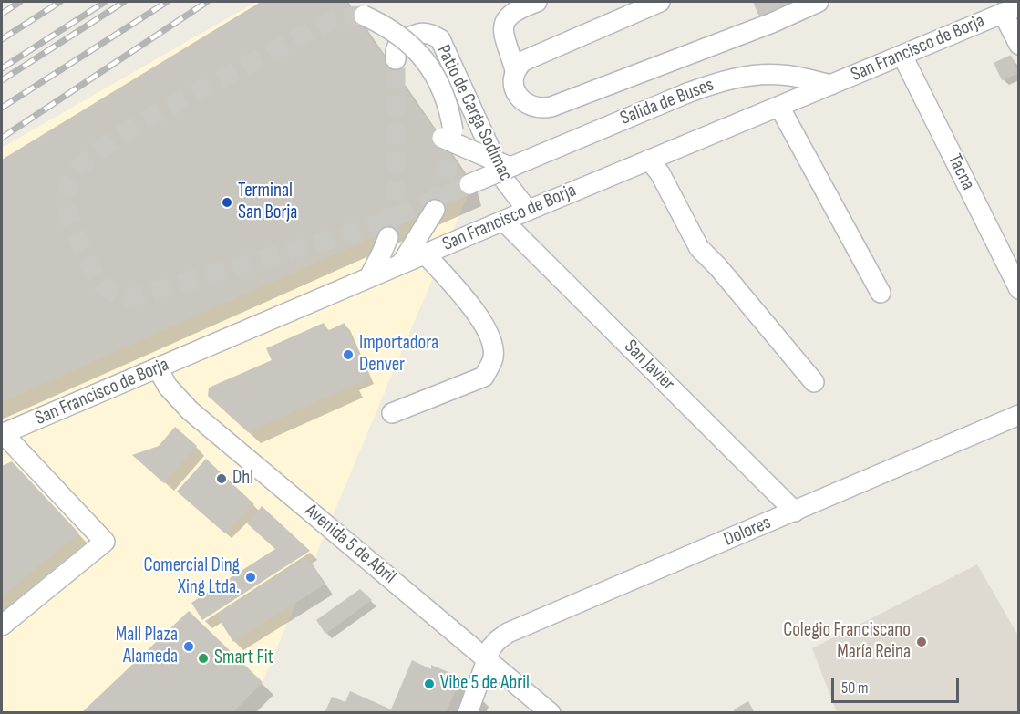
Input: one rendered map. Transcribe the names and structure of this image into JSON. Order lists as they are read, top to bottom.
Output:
{
  "streets": {
    "street": [
      "San Francisco de Borja",
      "Salida de Buses",
      "Patio de Carga Sodimac",
      "Tacna",
      "San Javier",
      "Dolores",
      "Avenida 5 de Abril"
    ]
  },
  "crossings": [
    ["San Francisco de Borja", "Salida de Buses"],
    ["San Francisco de Borja", "Patio de Carga Sodimac"],
    ["San Francisco de Borja", "Tacna"],
    ["San Francisco de Borja", "San Javier"],
    ["San Francisco de Borja", "Avenida 5 de Abril"],
    ["San Javier", "Dolores"],
    ["Dolores", "Avenida 5 de Abril"]
  ],
  "places": [
    "Terminal San Borja",
    "Importadora Denver",
    "Dhl",
    "Comercial Ding Xing Ltda.",
    "Colegio Franciscano María Reina",
    "Mall Plaza Alameda",
    "Smart Fit",
    "Vibe 5 de Abril"
  ],
  "scale_bar": "50 m"
}
